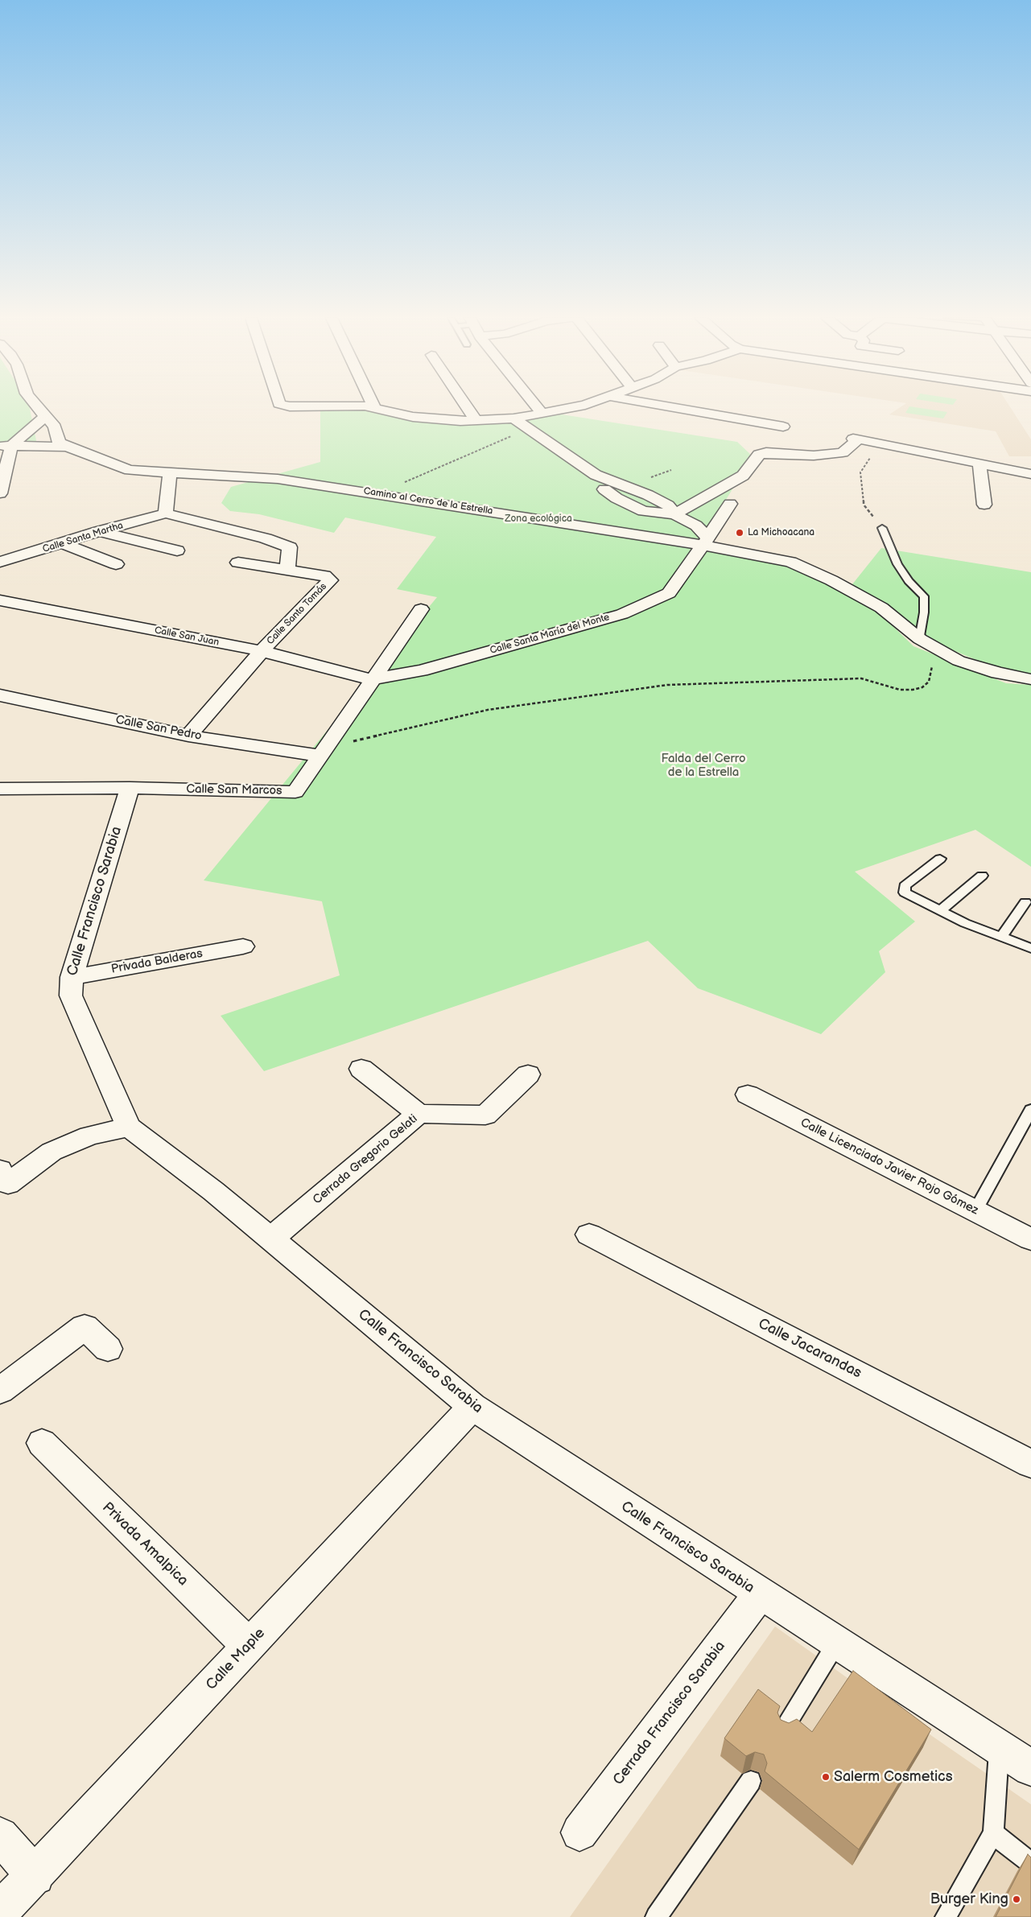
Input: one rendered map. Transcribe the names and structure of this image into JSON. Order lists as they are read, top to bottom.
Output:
{
  "streets": {
    "street": [
      "Camino al Cerro de la Estrella",
      "Calle Santa Martha",
      "Calle Santo Tomás",
      "Calle Santa María del Monte",
      "Calle San Juan",
      "Calle San Pedro",
      "Calle San Marcos",
      "Calle Francisco Sarabia",
      "Privada Balderas",
      "Cerrada Gregorio Gelati",
      "Calle Licenciado Javier Rojo Gómez",
      "Calle Jacarandas",
      "Privada Amalpica",
      "Calle Maple",
      "Cerrada Francisco Sarabia"
    ]
  },
  "crossings": [
    ["Camino al Cerro de la Estrella", "Calle Santa María del Monte"],
    ["Calle Santo Tomás", "Calle San Juan"],
    ["Calle Santo Tomás", "Calle San Pedro"],
    ["Calle Santa María del Monte", "Calle San Juan"],
    ["Calle Santa María del Monte", "Calle San Marcos"],
    ["Calle San Juan", "Calle San Marcos"],
    ["Calle San Pedro", "Calle San Marcos"],
    ["Calle San Marcos", "Calle Francisco Sarabia"],
    ["Calle Francisco Sarabia", "Privada Balderas"],
    ["Calle Francisco Sarabia", "Cerrada Gregorio Gelati"],
    ["Calle Francisco Sarabia", "Calle Maple"],
    ["Calle Francisco Sarabia", "Cerrada Francisco Sarabia"],
    ["Privada Amalpica", "Calle Maple"]
  ],
  "parks": ["Zona ecológica", "Falda del Cerro de la Estrella"],
  "places": ["La Michoacana", "Salerm Cosmetics", "Burger King"]
}
